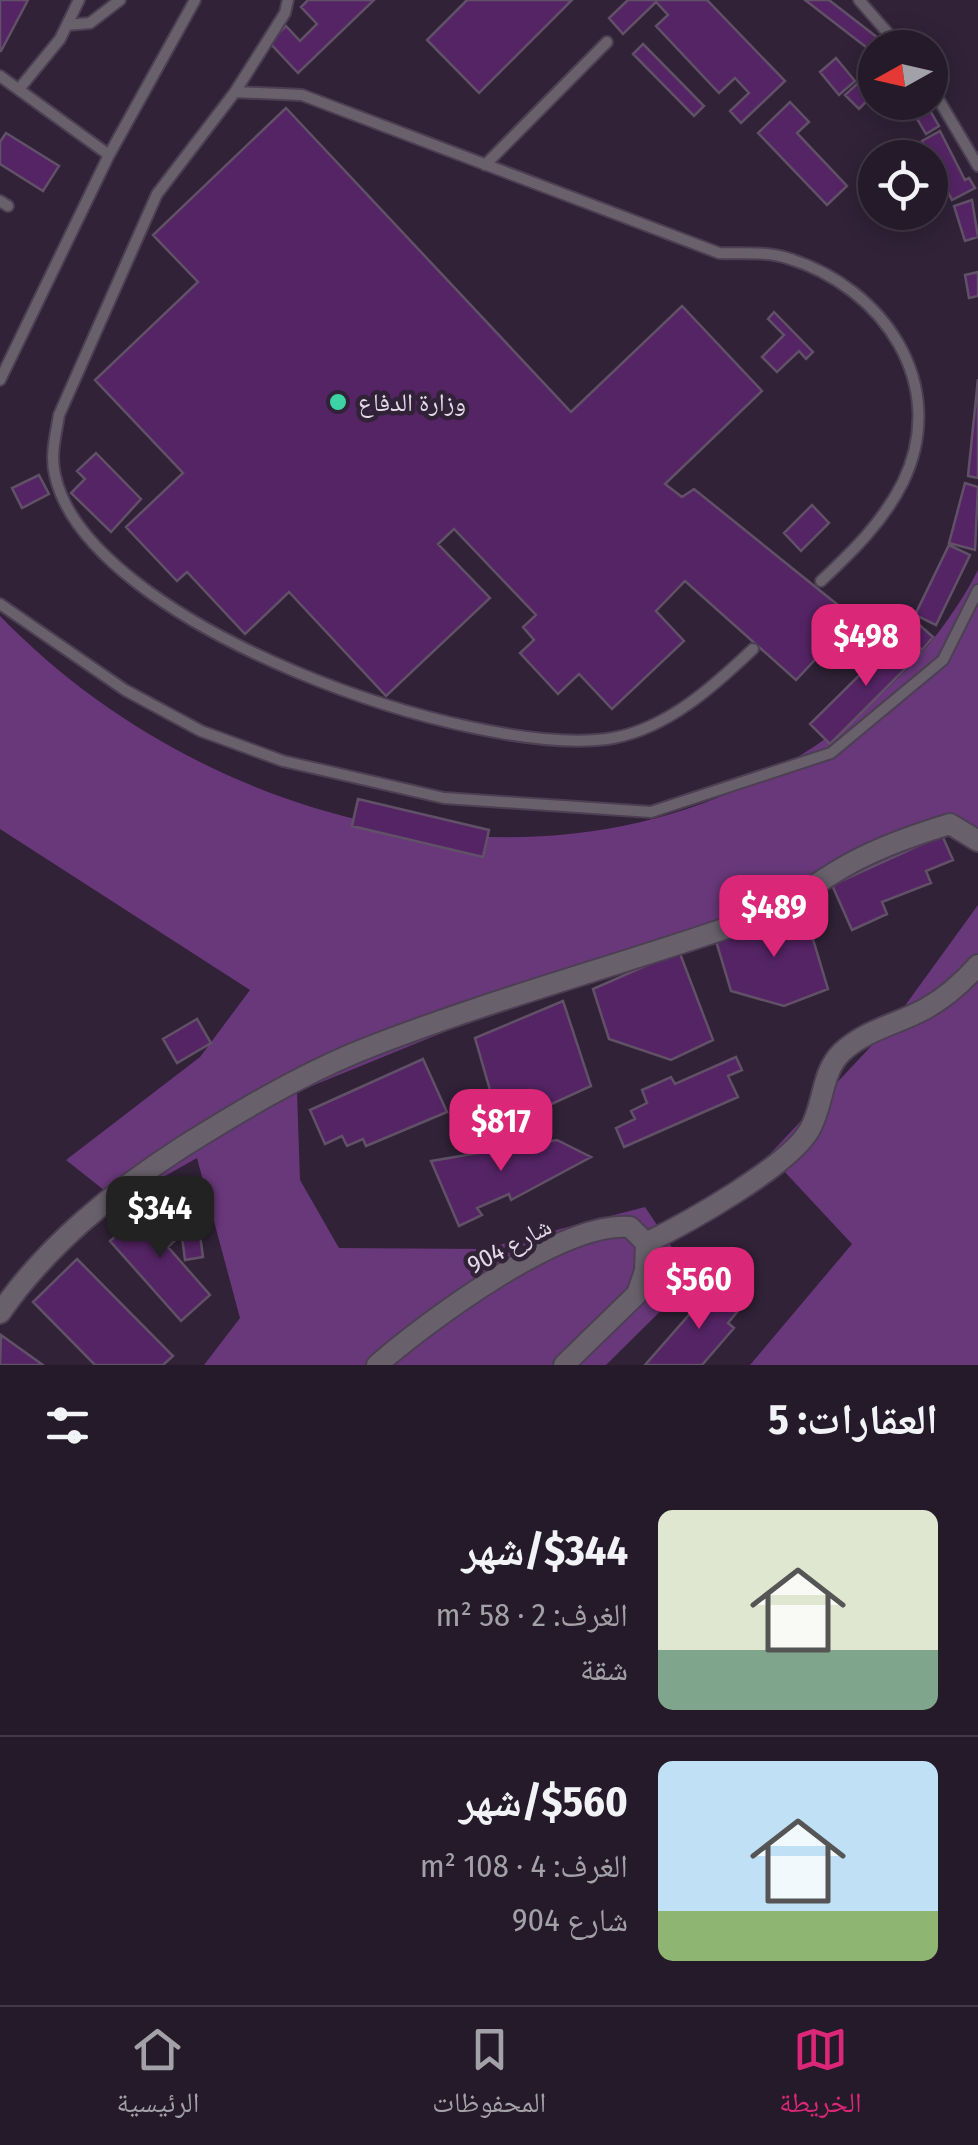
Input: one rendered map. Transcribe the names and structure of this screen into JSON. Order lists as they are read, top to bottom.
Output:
{
  "streets": {
    "street": ["شارع 904"]
  },
  "places": ["وزارة الدفاع"],
  "north": "left",
  "page": {
    "price": [
      "$498",
      "$489",
      "$817",
      "$344",
      "$560"
    ],
    "heading": "العقارات: 5",
    "list": [
      {
        "name": "$344/شهر",
        "note": "الغرف: 2 · 58 m² · شقة"
      },
      {
        "name": "$560/شهر",
        "note": "الغرف: 4 · 108 m² · شارع 904"
      }
    ],
    "tabs": ["الخريطة", "المحفوظات", "الرئيسية"]
  }
}
